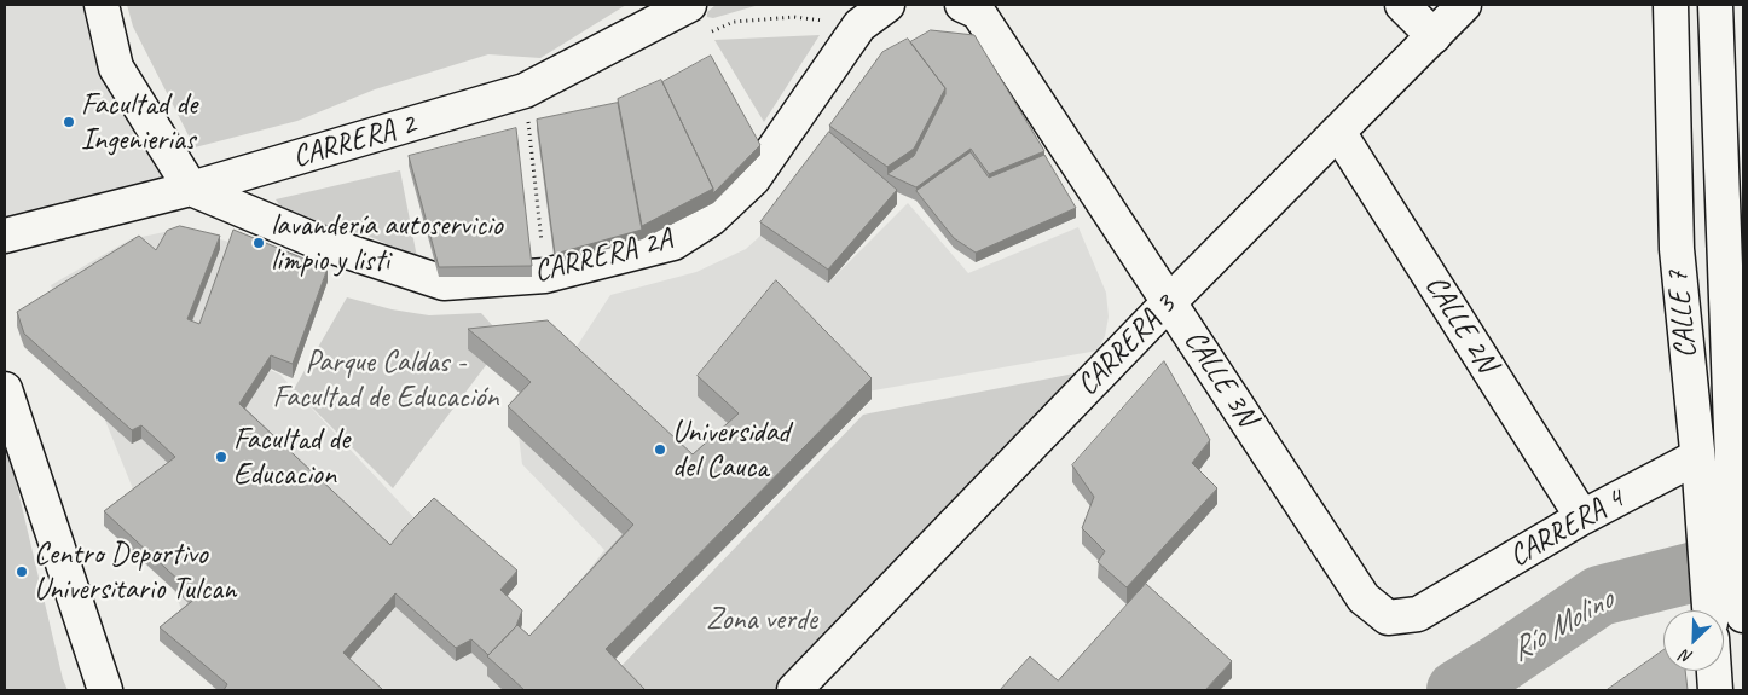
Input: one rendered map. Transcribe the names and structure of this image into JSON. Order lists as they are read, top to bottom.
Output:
{
  "streets": {
    "street": [
      "CARRERA 2",
      "CARRERA 2A",
      "CALLE 7",
      "CALLE 2N",
      "CARRERA 3",
      "CALLE 3N",
      "CARRERA 4"
    ]
  },
  "crossings": [
    ["CARRERA 2", "CARRERA 2A"],
    ["CALLE 7", "CARRERA 4"],
    ["CALLE 2N", "CARRERA 3"],
    ["CALLE 2N", "CARRERA 4"],
    ["CARRERA 3", "CALLE 3N"],
    ["CALLE 3N", "CARRERA 4"]
  ],
  "water": ["Río Molino"],
  "parks": ["Parque Caldas - Facultad de Educación", "Zona verde"],
  "places": [
    "Facultad de Ingenierias",
    "lavandería autoservicio limpio y listi",
    "Universidad del Cauca",
    "Facultad de Educacion",
    "Centro Deportivo Universitario Tulcan"
  ],
  "north": "bottom left"
}
